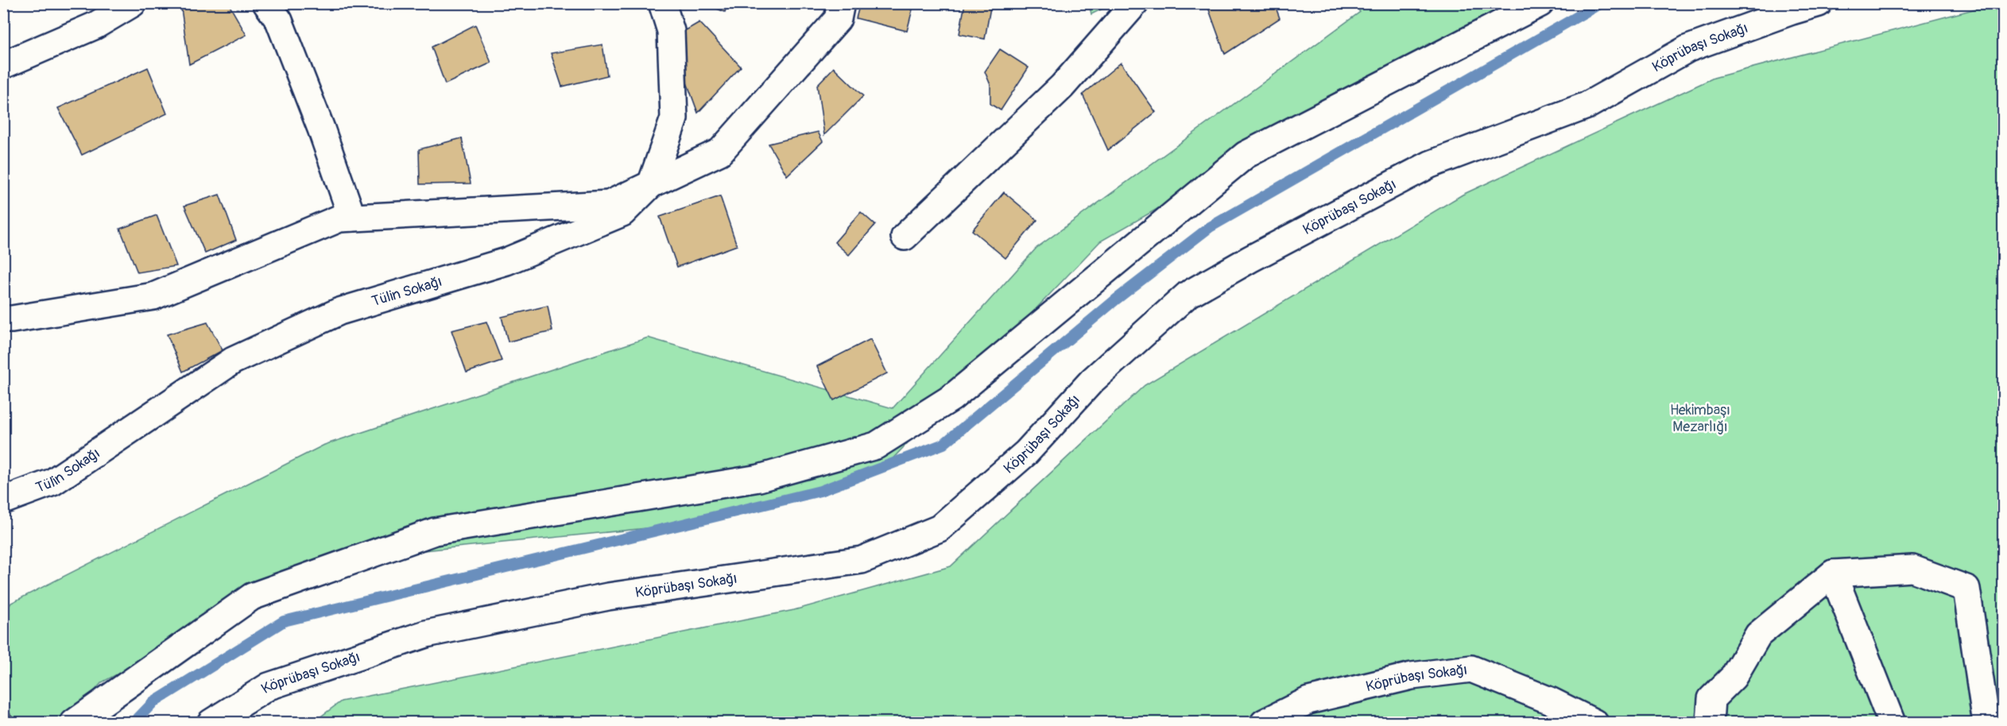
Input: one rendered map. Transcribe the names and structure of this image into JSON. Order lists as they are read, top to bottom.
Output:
{
  "streets": {
    "street": ["Köprübaşı Sokağı", "Tülin Sokağı"]
  },
  "parks": ["Hekimbaşı Mezarlığı"]
}
